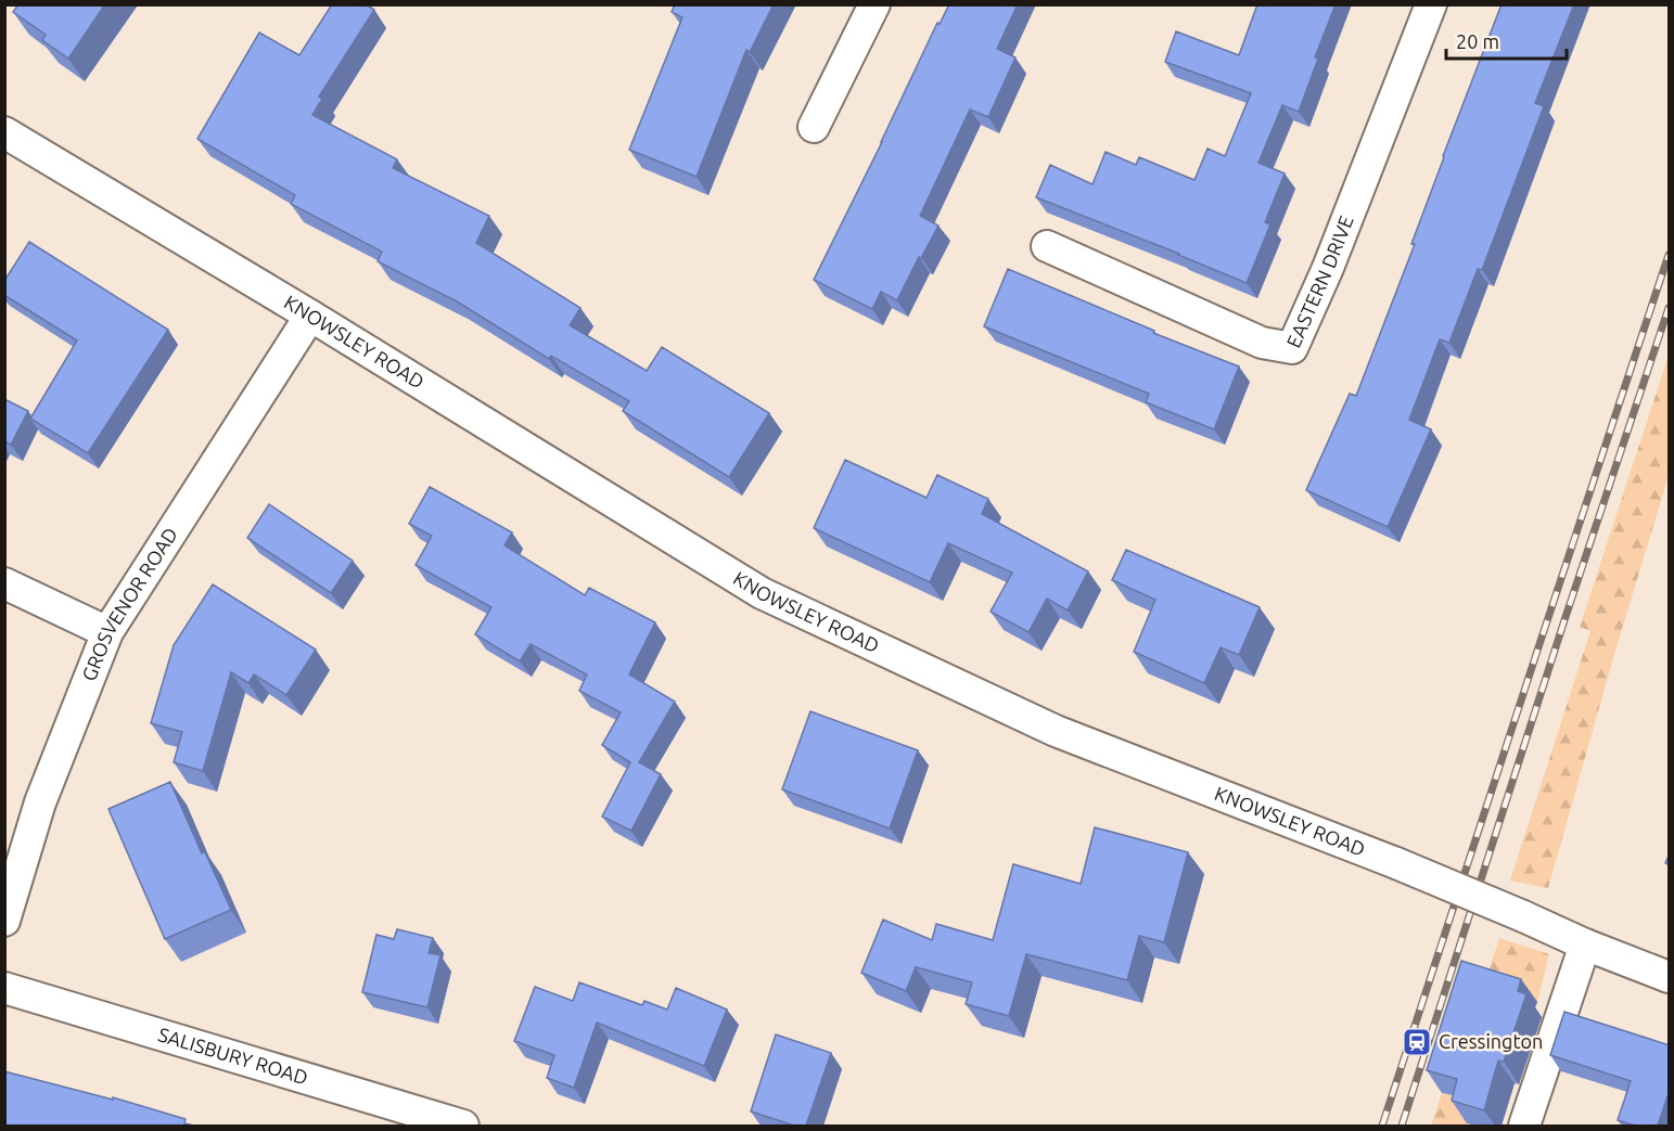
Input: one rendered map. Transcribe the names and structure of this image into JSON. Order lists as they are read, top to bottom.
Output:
{
  "streets": {
    "street": [
      "EASTERN DRIVE",
      "KNOWSLEY ROAD",
      "GROSVENOR ROAD",
      "SALISBURY ROAD"
    ]
  },
  "crossings": [
    ["KNOWSLEY ROAD", "GROSVENOR ROAD"]
  ],
  "places": {
    "station": ["Cressington"]
  },
  "scale_bar": "20 m"
}
